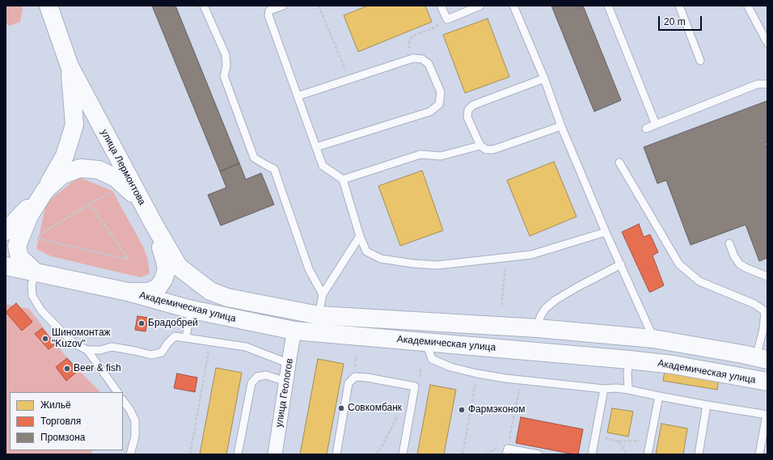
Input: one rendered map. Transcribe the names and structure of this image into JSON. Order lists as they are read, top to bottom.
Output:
{
  "streets": {
    "main road": ["улица Лермонтова", "Академическая улица"],
    "street": ["улица Геологов"]
  },
  "crossings": [
    ["Академическая улица", "улица Геологов"]
  ],
  "places": [
    "Брадобрей",
    "Шиномонтаж \"Kuzov\"",
    "Beer & fish",
    "Совкомбанк",
    "Фармэконом"
  ],
  "legend": ["Жильё", "Торговля", "Промзона"],
  "scale_bar": "20 m"
}
